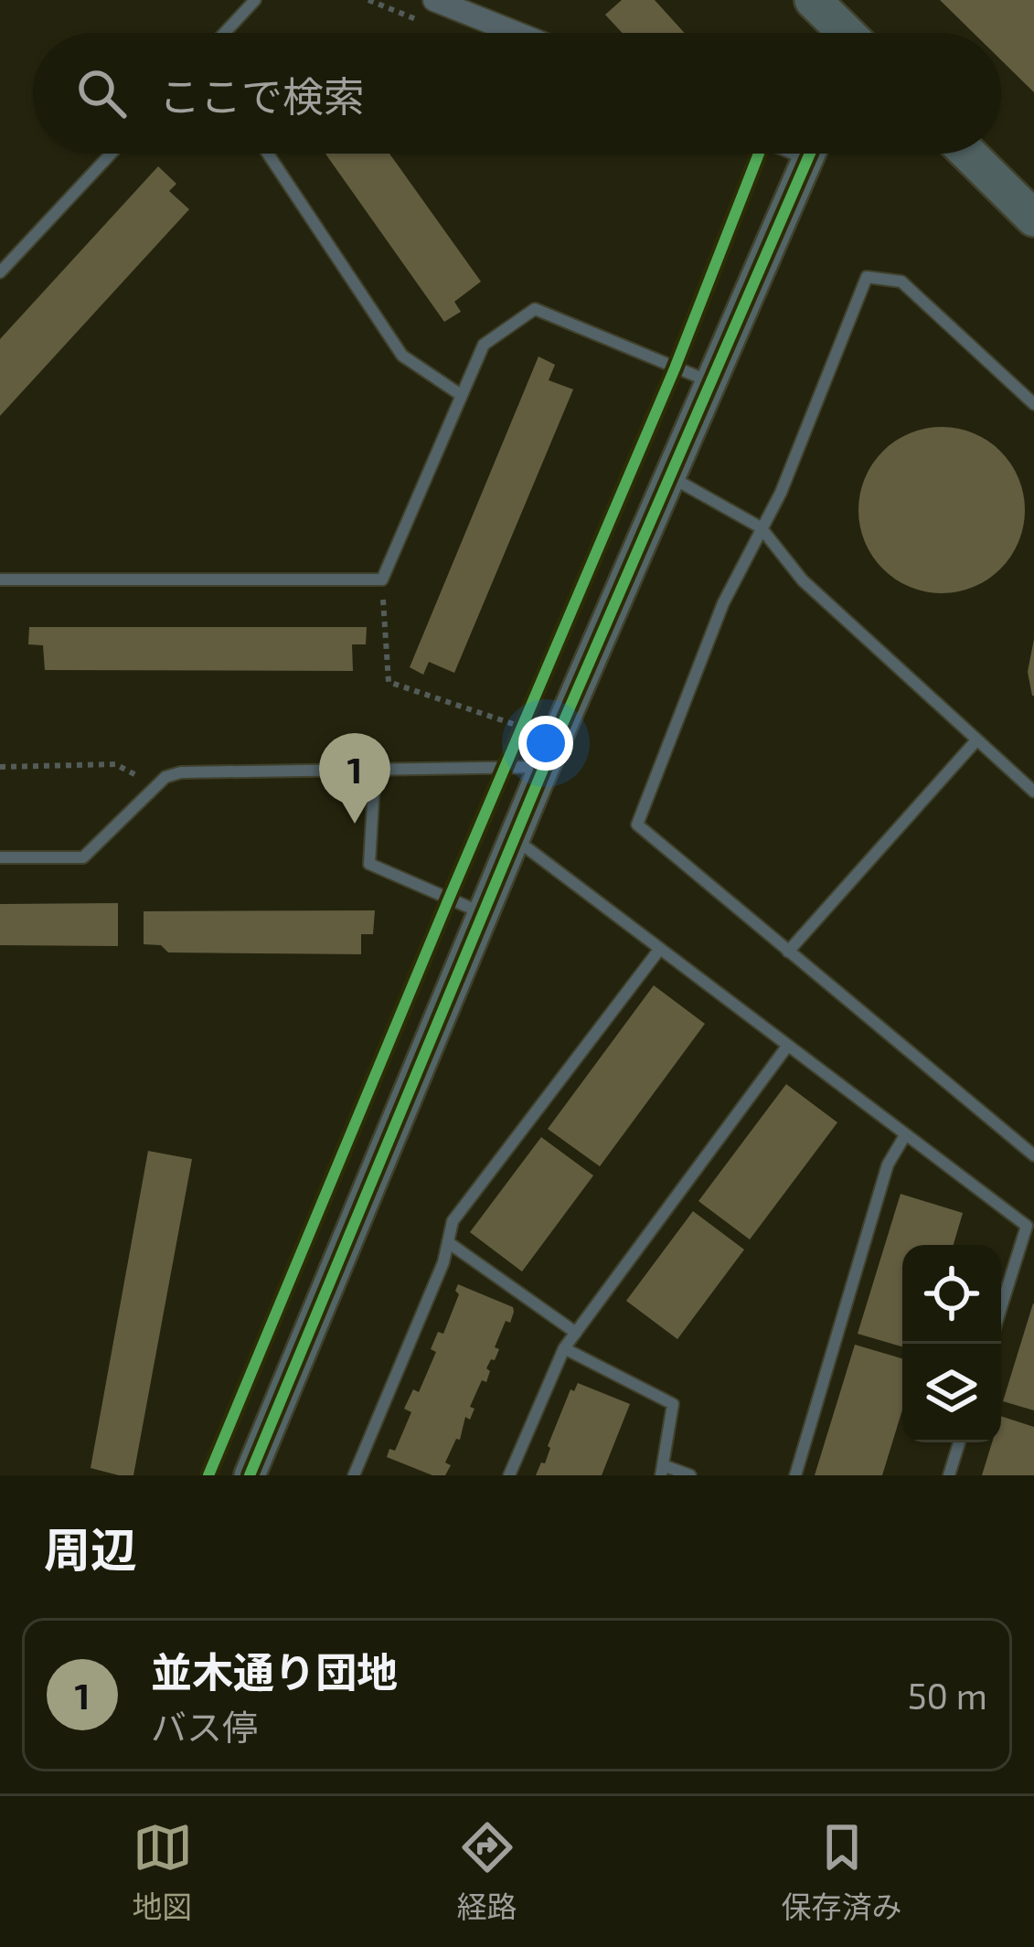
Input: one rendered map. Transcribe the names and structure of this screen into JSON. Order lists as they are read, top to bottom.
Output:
{
  "page": {
    "search": "ここで検索",
    "pins": "1",
    "heading": "周辺",
    "list": [
      {
        "mark": "1",
        "name": "並木通り団地",
        "note": "バス停",
        "value": "50 m"
      }
    ],
    "nav": ["地図", "経路", "保存済み"]
  }
}
